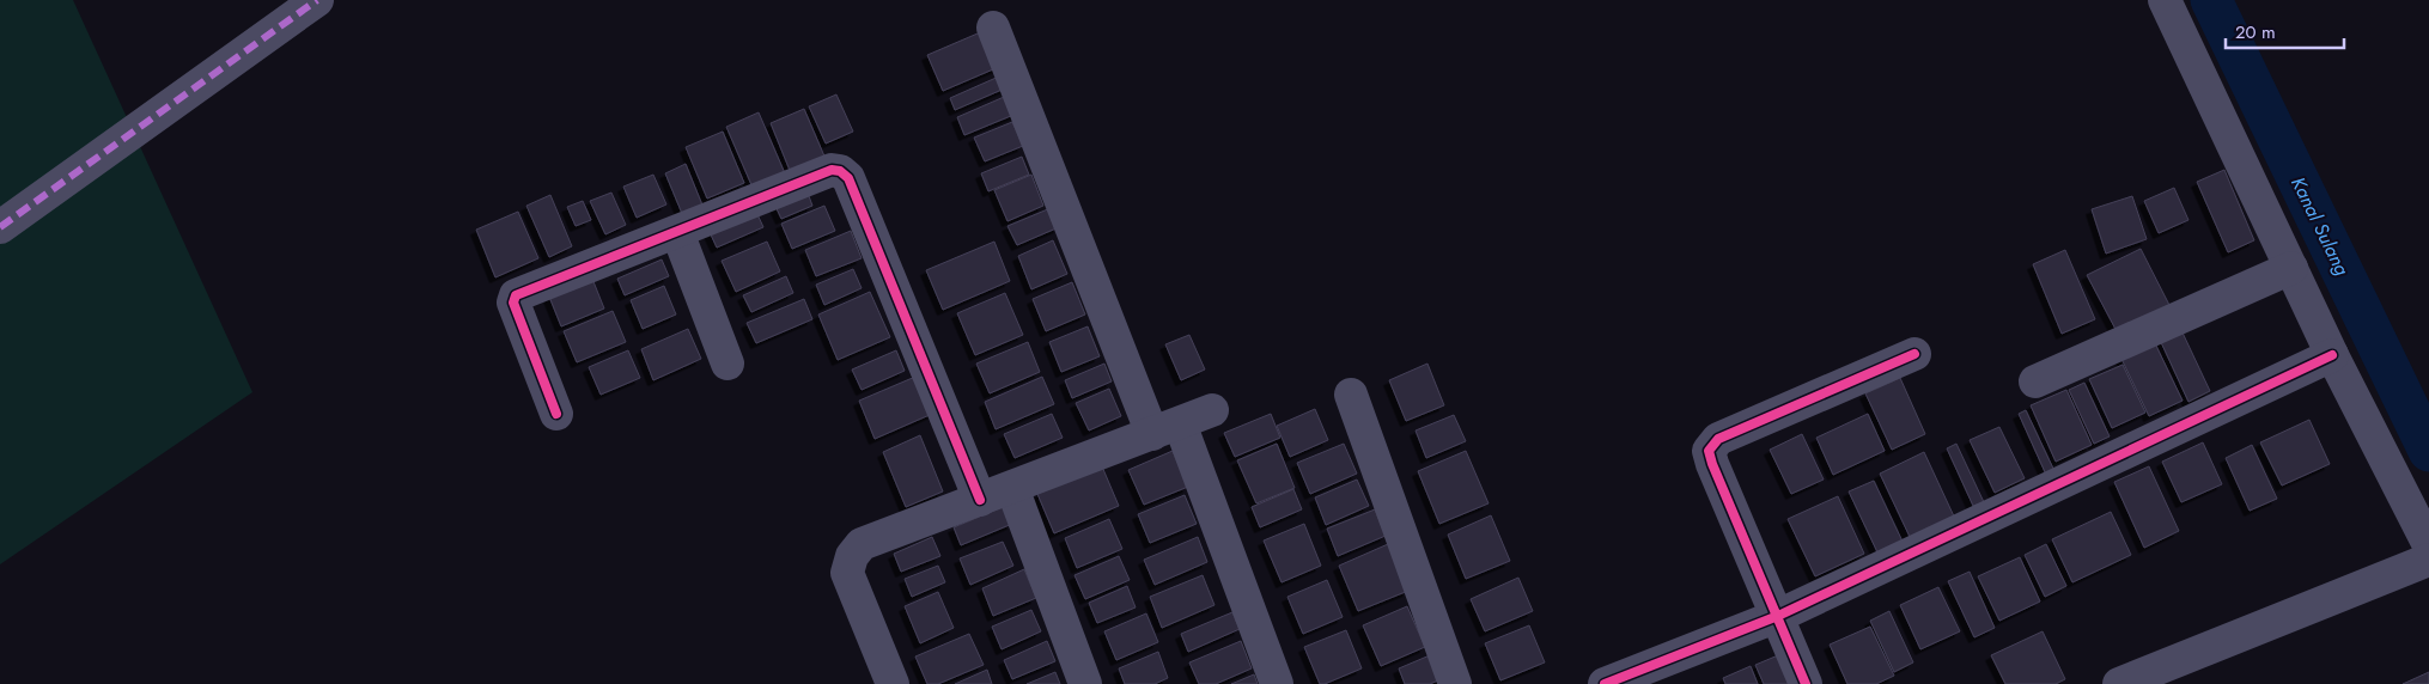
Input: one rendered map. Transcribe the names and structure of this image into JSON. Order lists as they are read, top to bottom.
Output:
{
  "water": ["Kanal Sulang"],
  "scale_bar": "20 m"
}
